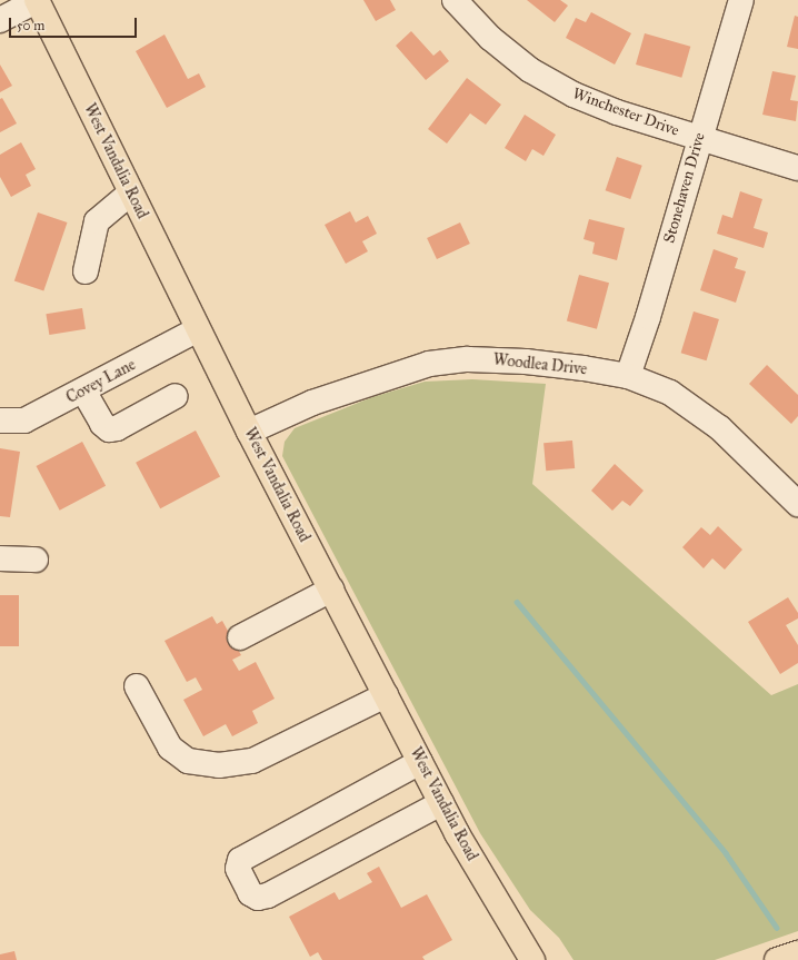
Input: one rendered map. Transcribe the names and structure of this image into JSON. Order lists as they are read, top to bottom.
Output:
{
  "streets": {
    "main road": ["West Vandalia Road"],
    "street": [
      "Winchester Drive",
      "Stonehaven Drive",
      "Woodlea Drive",
      "Covey Lane"
    ]
  },
  "crossings": [
    ["Winchester Drive", "Stonehaven Drive"],
    ["West Vandalia Road", "Woodlea Drive"],
    ["West Vandalia Road", "Covey Lane"],
    ["Stonehaven Drive", "Woodlea Drive"]
  ],
  "scale_bar": "50 m"
}
